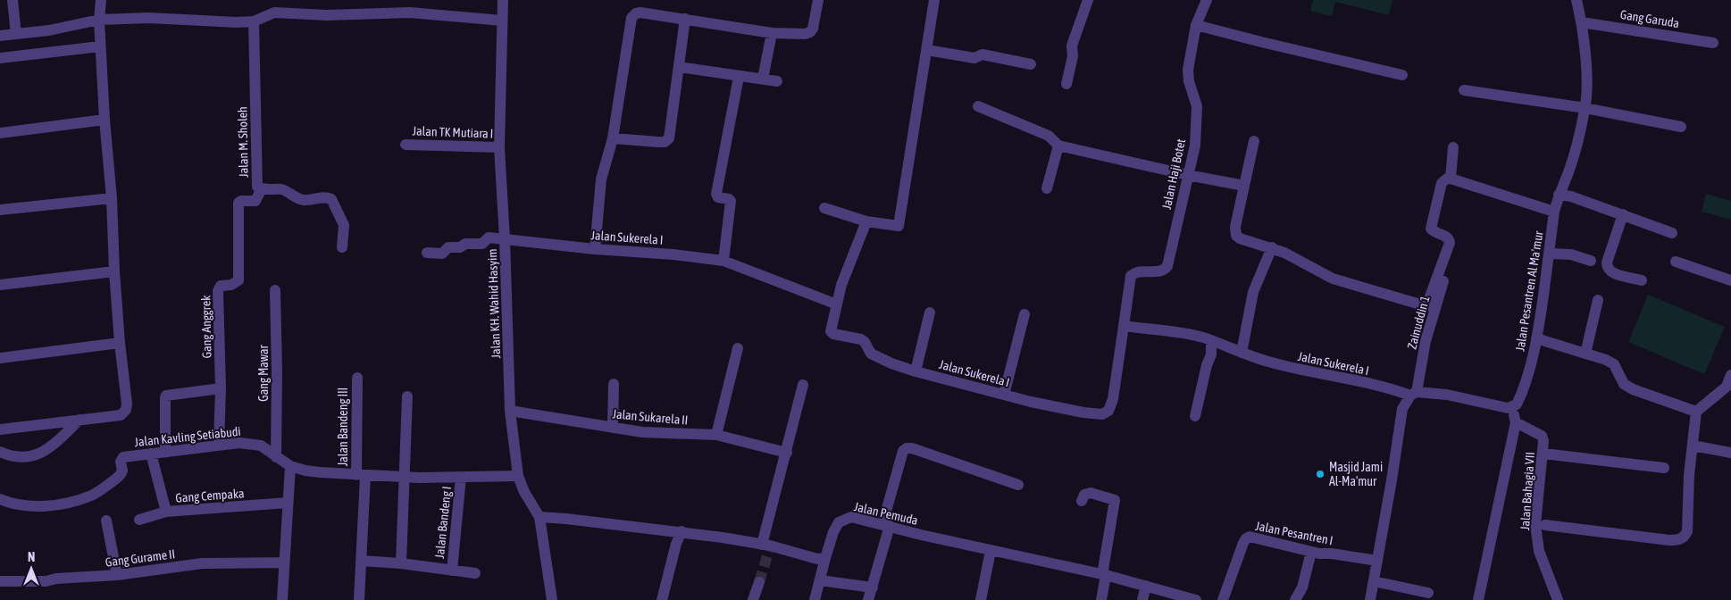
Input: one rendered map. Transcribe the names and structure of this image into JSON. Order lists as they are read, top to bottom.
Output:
{
  "streets": {
    "street": [
      "Gang Garuda",
      "Jalan TK Mutiara I",
      "Jalan M. Sholeh",
      "Jalan Haji Botet",
      "Jalan Sukerela I",
      "Jalan Pesantren Al Ma'mur",
      "Jalan KH. Wahid Hasyim",
      "Zainuddin 1",
      "Gang Anggrek",
      "Gang Mawar",
      "Jalan Sukarela II",
      "Jalan Bandeng III",
      "Jalan Kavling Setiabudi",
      "Jalan Bahagia VII",
      "Gang Cempaka",
      "Jalan Pemuda",
      "Jalan Bandeng I",
      "Jalan Pesantren I",
      "Gang Gurame II"
    ]
  },
  "crossings": [
    ["Gang Garuda", "Jalan Pesantren Al Ma'mur"],
    ["Jalan TK Mutiara I", "Jalan KH. Wahid Hasyim"],
    ["Jalan M. Sholeh", "Gang Anggrek"],
    ["Jalan Haji Botet", "Jalan Sukerela I"],
    ["Jalan Sukerela I", "Jalan KH. Wahid Hasyim"],
    ["Jalan Sukerela I", "Zainuddin 1"],
    ["Jalan KH. Wahid Hasyim", "Jalan Sukarela II"],
    ["Jalan KH. Wahid Hasyim", "Jalan Kavling Setiabudi"],
    ["Gang Anggrek", "Jalan Kavling Setiabudi"],
    ["Gang Mawar", "Jalan Kavling Setiabudi"],
    ["Jalan Bandeng III", "Jalan Kavling Setiabudi"],
    ["Jalan Kavling Setiabudi", "Gang Cempaka"],
    ["Jalan Kavling Setiabudi", "Jalan Bandeng I"]
  ],
  "places": ["Masjid Jami Al-Ma'mur"],
  "north": "top"
}
